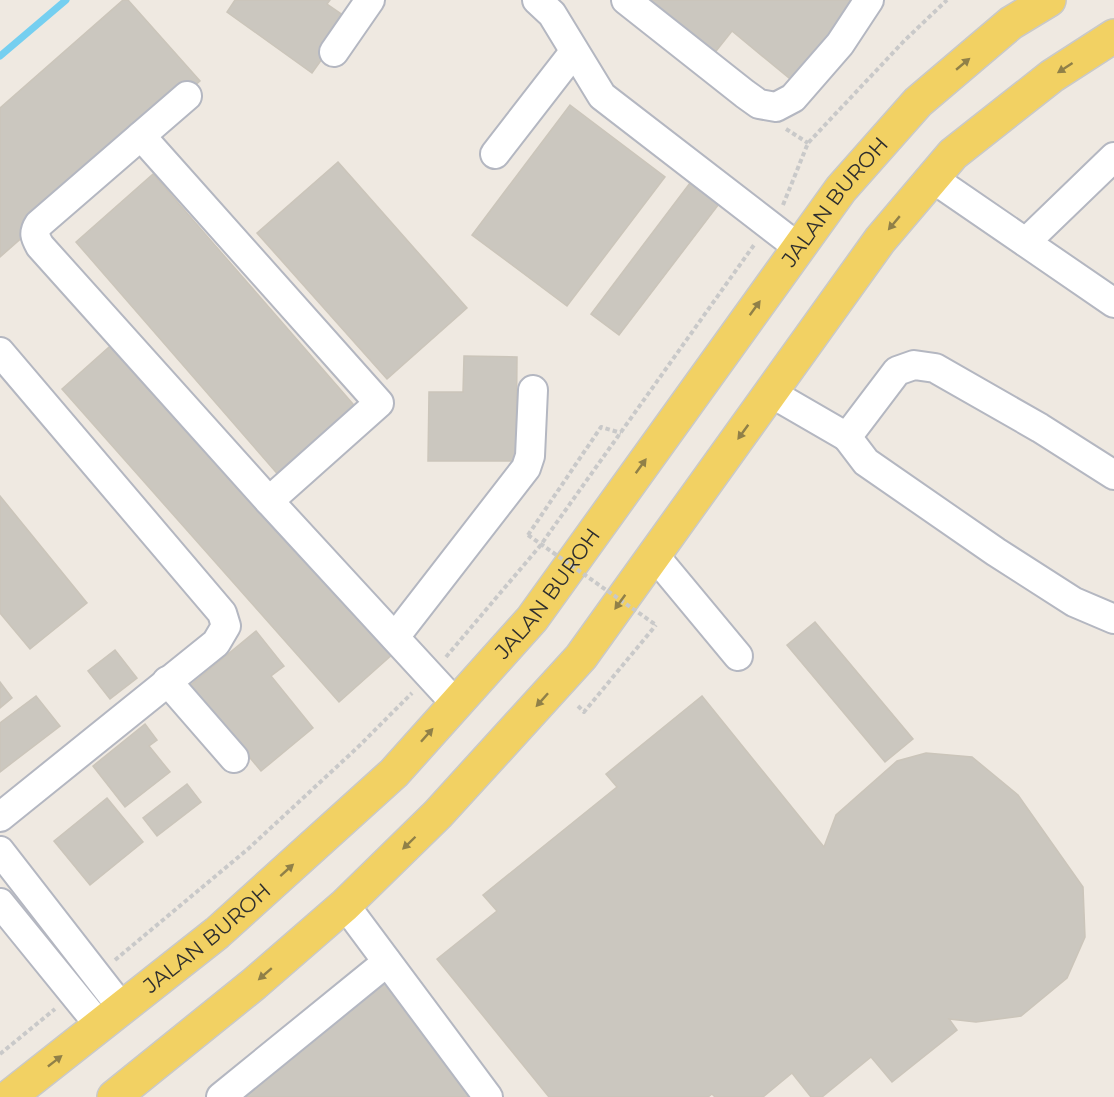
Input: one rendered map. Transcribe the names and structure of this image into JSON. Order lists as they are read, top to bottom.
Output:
{
  "streets": {
    "main road": ["JALAN BUROH"]
  }
}
